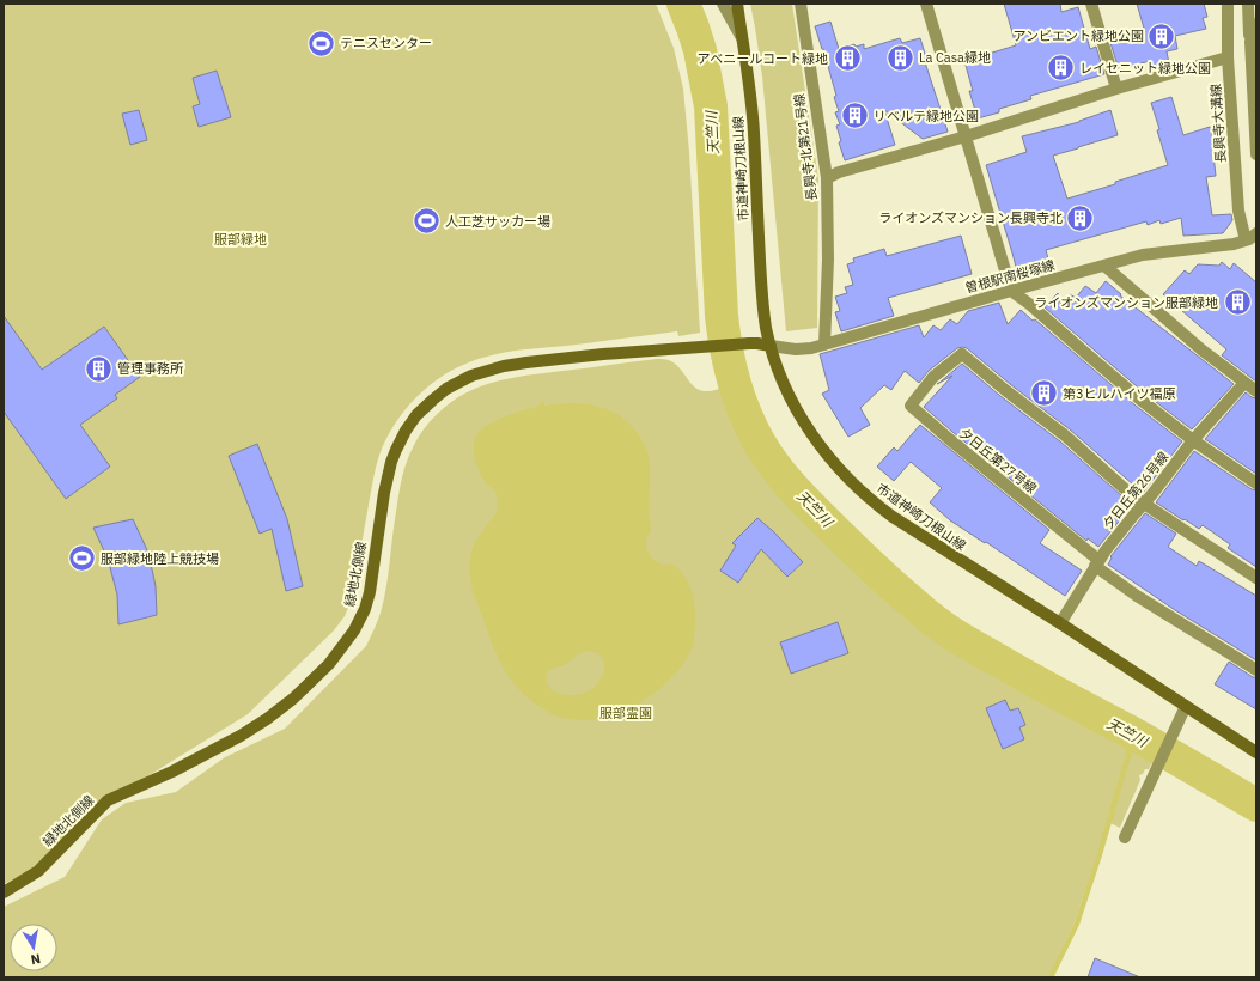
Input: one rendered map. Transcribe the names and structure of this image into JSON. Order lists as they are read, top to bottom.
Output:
{
  "streets": {
    "street": [
      "長興寺大溝線",
      "長興寺北第21号線",
      "市道神崎刀根山線",
      "曽根駅南桜塚線",
      "夕日丘第27号線",
      "夕日丘第26号線",
      "緑地北側線"
    ]
  },
  "crossings": [
    ["長興寺大溝線", "曽根駅南桜塚線"],
    ["長興寺北第21号線", "曽根駅南桜塚線"],
    ["市道神崎刀根山線", "曽根駅南桜塚線"],
    ["市道神崎刀根山線", "夕日丘第26号線"],
    ["市道神崎刀根山線", "緑地北側線"],
    ["曽根駅南桜塚線", "緑地北側線"],
    ["夕日丘第27号線", "夕日丘第26号線"]
  ],
  "water": ["天竺川"],
  "parks": ["服部緑地", "服部霊園"],
  "places": {
    "building": [
      "アンビエント緑地公園",
      "La Casa緑地",
      "アベニールコート緑地",
      "レイセニット緑地公園",
      "リベルテ緑地公園",
      "ライオンズマンション長興寺北",
      "ライオンズマンション服部緑地",
      "管理事務所",
      "第3ヒルハイツ福原"
    ],
    "sports": ["テニスセンター", "人工芝サッカー場", "服部緑地陸上競技場"]
  },
  "north": "bottom"
}
